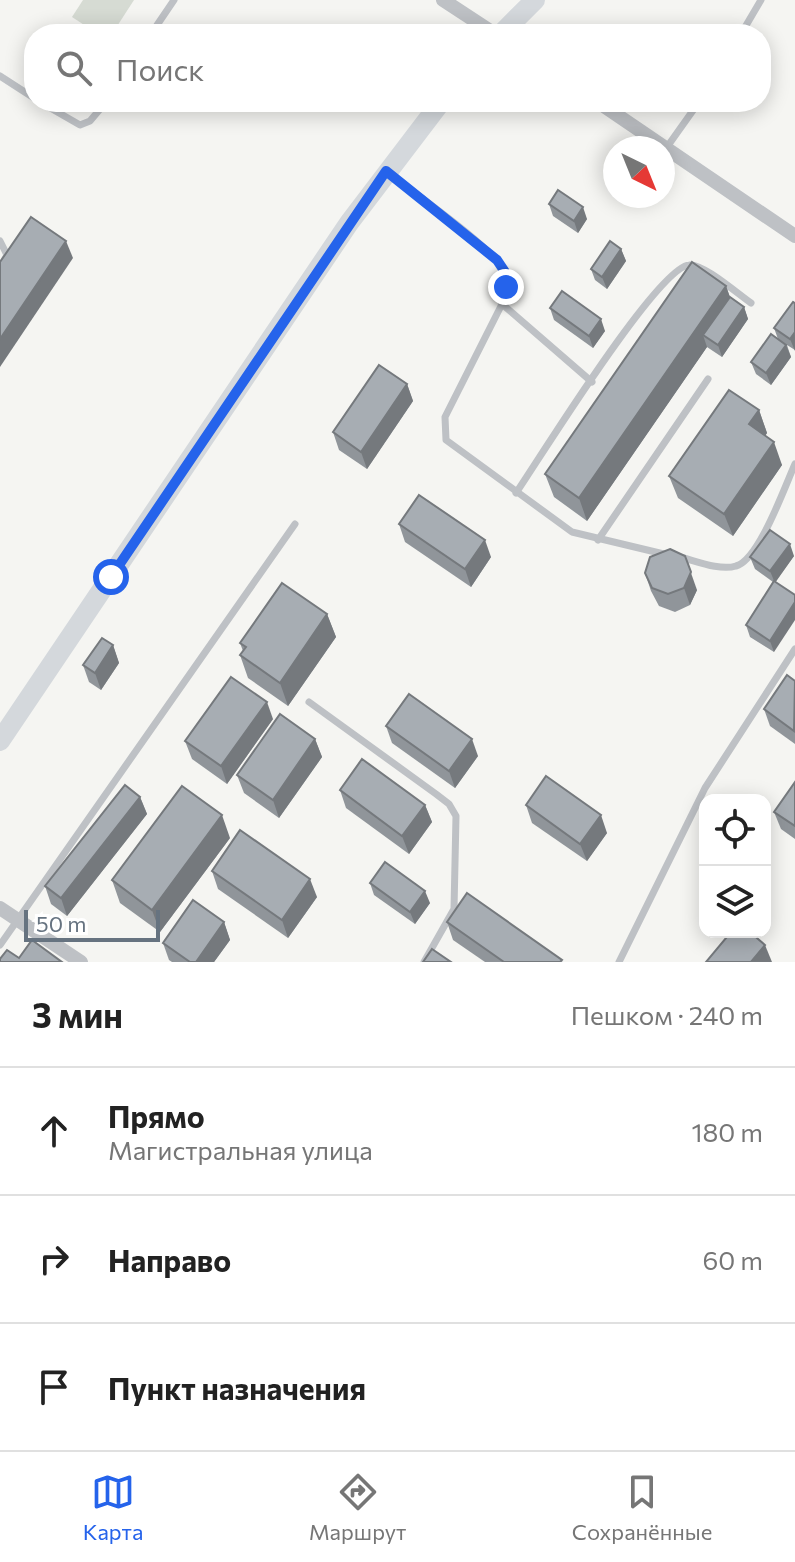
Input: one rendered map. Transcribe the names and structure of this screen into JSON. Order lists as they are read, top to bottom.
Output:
{
  "scale_bar": "50 m",
  "north": "bottom right",
  "page": {
    "search": "Поиск",
    "scale": "50 m",
    "heading": ["3 мин", "Пешком · 240 m"],
    "list": [
      ["Прямо", "Магистральная улица", "180 m"],
      ["Направо", "60 m"],
      "Пункт назначения"
    ],
    "nav": ["Карта", "Маршрут", "Сохранённые"]
  }
}
